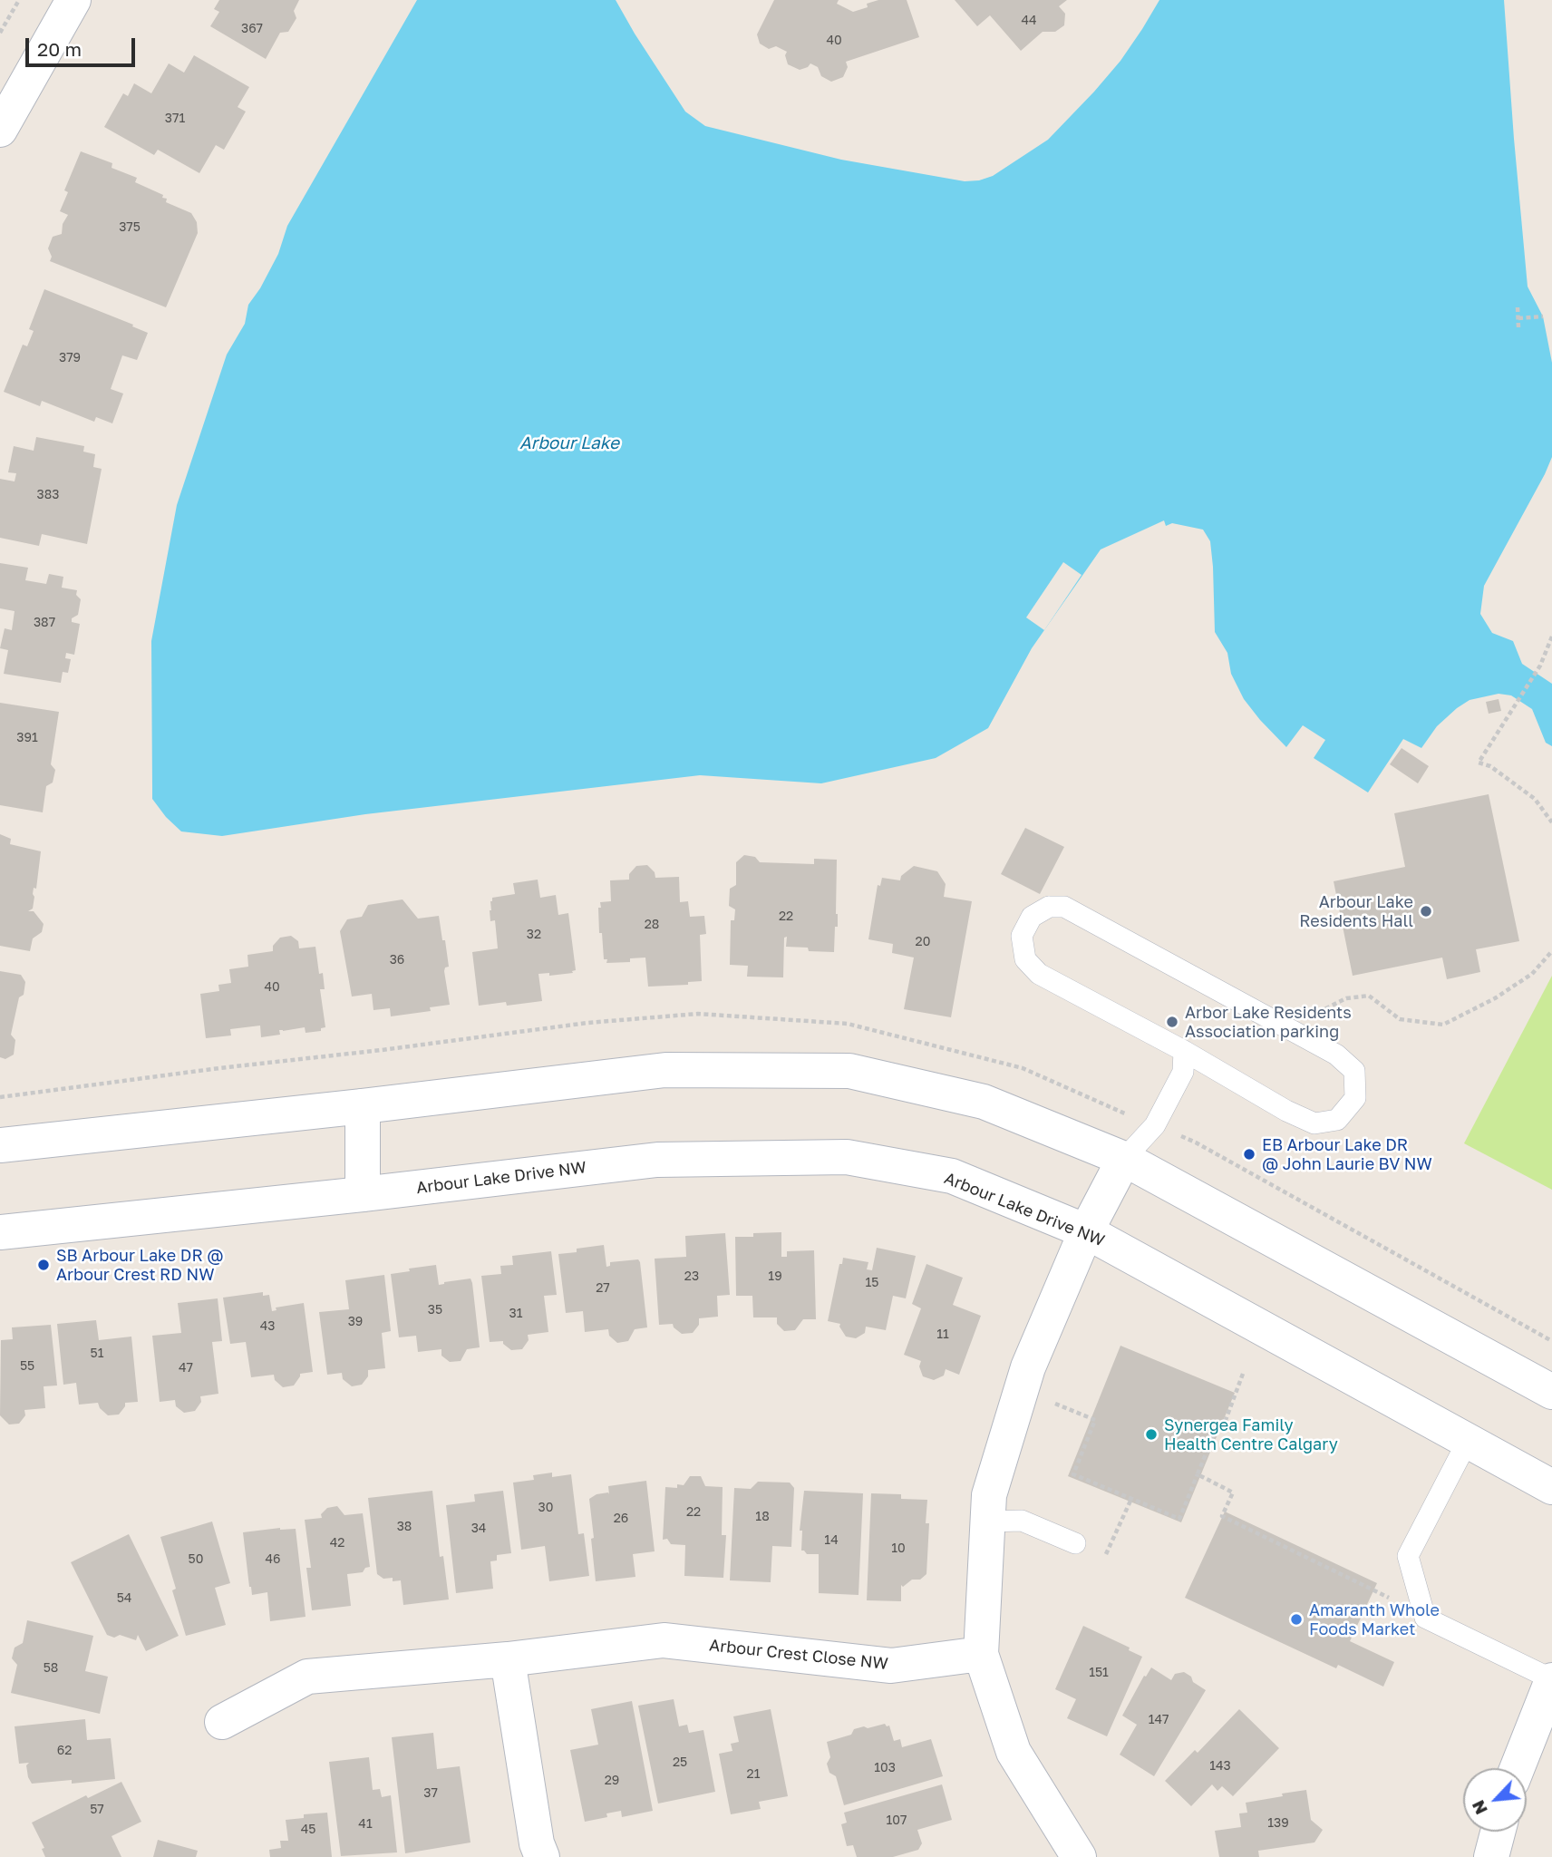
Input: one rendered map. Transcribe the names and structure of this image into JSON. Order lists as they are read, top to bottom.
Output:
{
  "streets": {
    "street": ["Arbour Lake Drive NW", "Arbour Crest Close NW"]
  },
  "water": ["Arbour Lake"],
  "places": [
    "Arbour Lake Residents Hall",
    "Arbor Lake Residents Association parking",
    "EB Arbour Lake DR @ John Laurie BV NW",
    "SB Arbour Lake DR @ Arbour Crest RD NW",
    "Synergea Family Health Centre Calgary",
    "Amaranth Whole Foods Market"
  ],
  "house_numbers": [
    "44",
    "367",
    "40",
    "371",
    "375",
    "379",
    "383",
    "387",
    "391",
    "22",
    "28",
    "32",
    "20",
    "36",
    "40",
    "23",
    "19",
    "15",
    "27",
    "35",
    "31",
    "39",
    "43",
    "11",
    "51",
    "55",
    "47",
    "30",
    "22",
    "18",
    "26",
    "38",
    "34",
    "14",
    "42",
    "10",
    "50",
    "46",
    "54",
    "58",
    "151",
    "147",
    "62",
    "25",
    "143",
    "103",
    "21",
    "29",
    "37",
    "57",
    "107",
    "139",
    "41",
    "45"
  ],
  "scale_bar": "20 m",
  "north": "bottom left"
}
